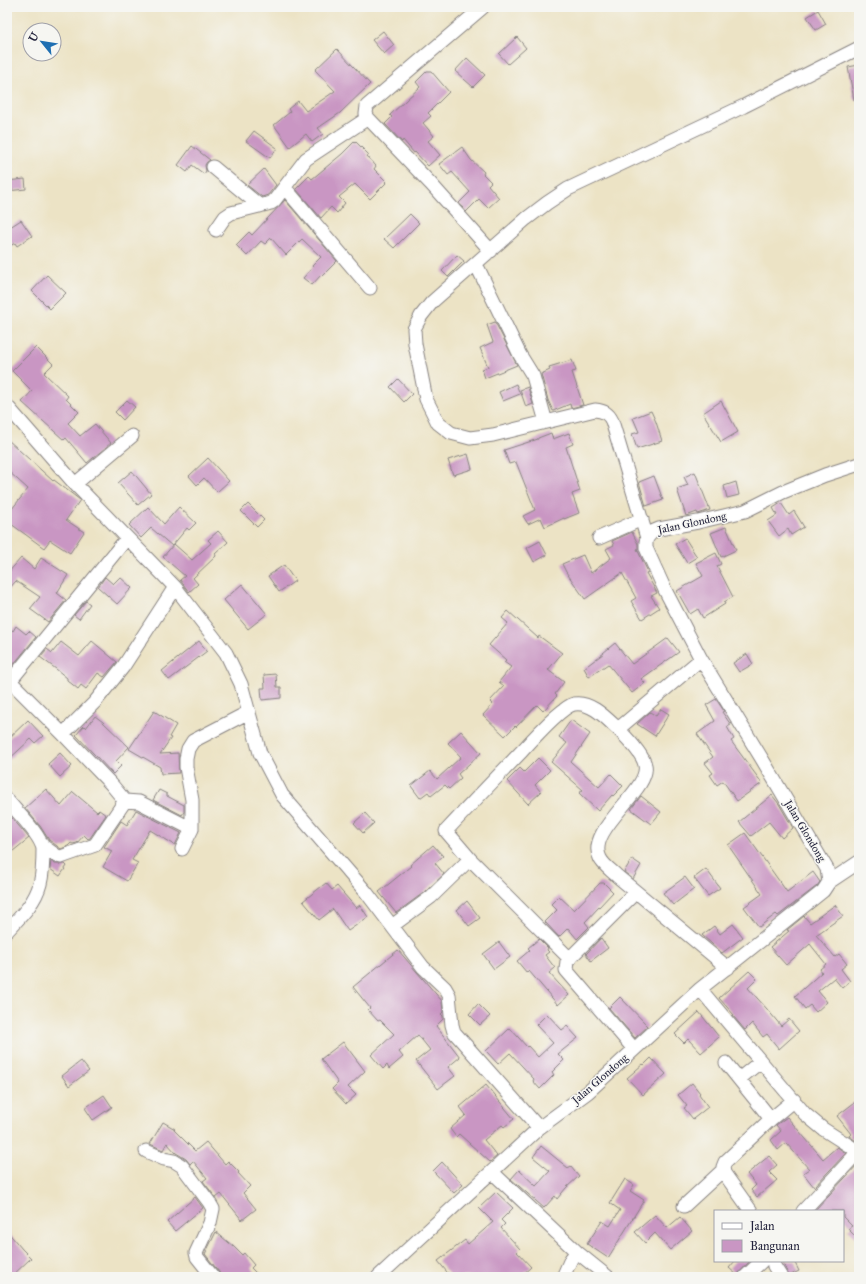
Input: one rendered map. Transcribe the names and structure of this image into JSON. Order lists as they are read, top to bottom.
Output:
{
  "streets": {
    "street": ["Jalan Glondong"]
  },
  "legend": ["Jalan", "Bangunan"],
  "north": "top left"
}
